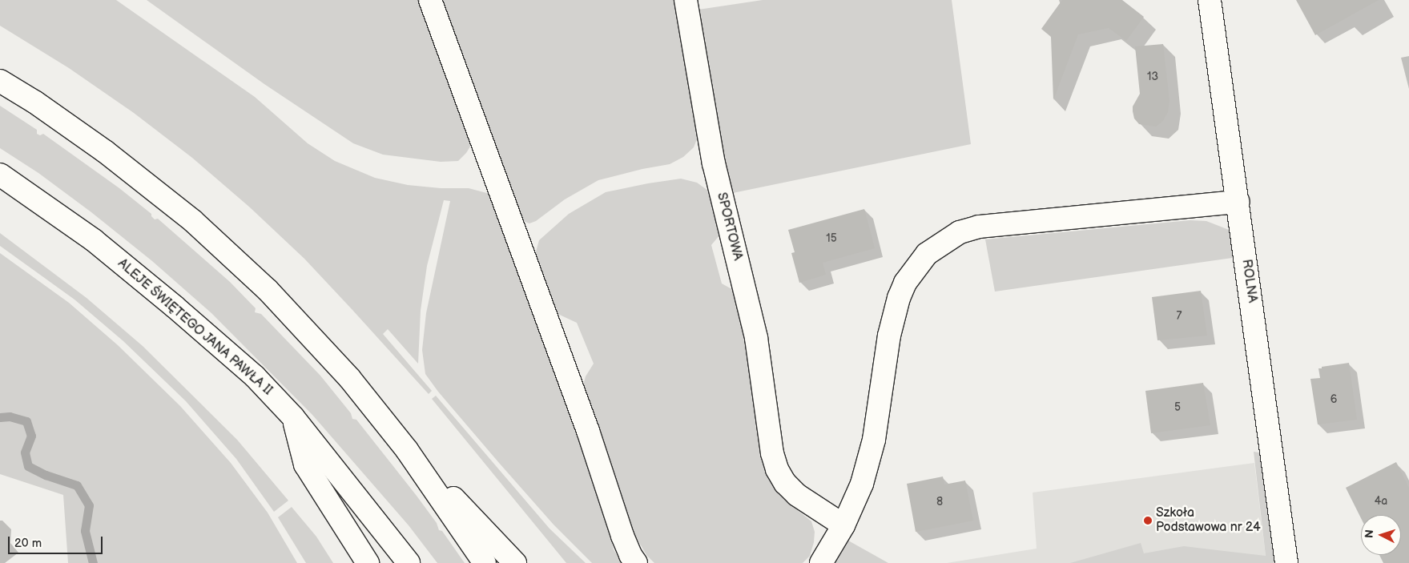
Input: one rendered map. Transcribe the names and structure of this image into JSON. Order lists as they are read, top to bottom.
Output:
{
  "streets": {
    "main road": ["SPORTOWA", "ROLNA", "ALEJE ŚWIĘTEGO JANA PAWŁA II"]
  },
  "places": ["Szkoła Podstawowa nr 24"],
  "house_numbers": [
    "13",
    "15",
    "7",
    "6",
    "5",
    "4a",
    "8"
  ],
  "scale_bar": "20 m",
  "north": "left"
}
